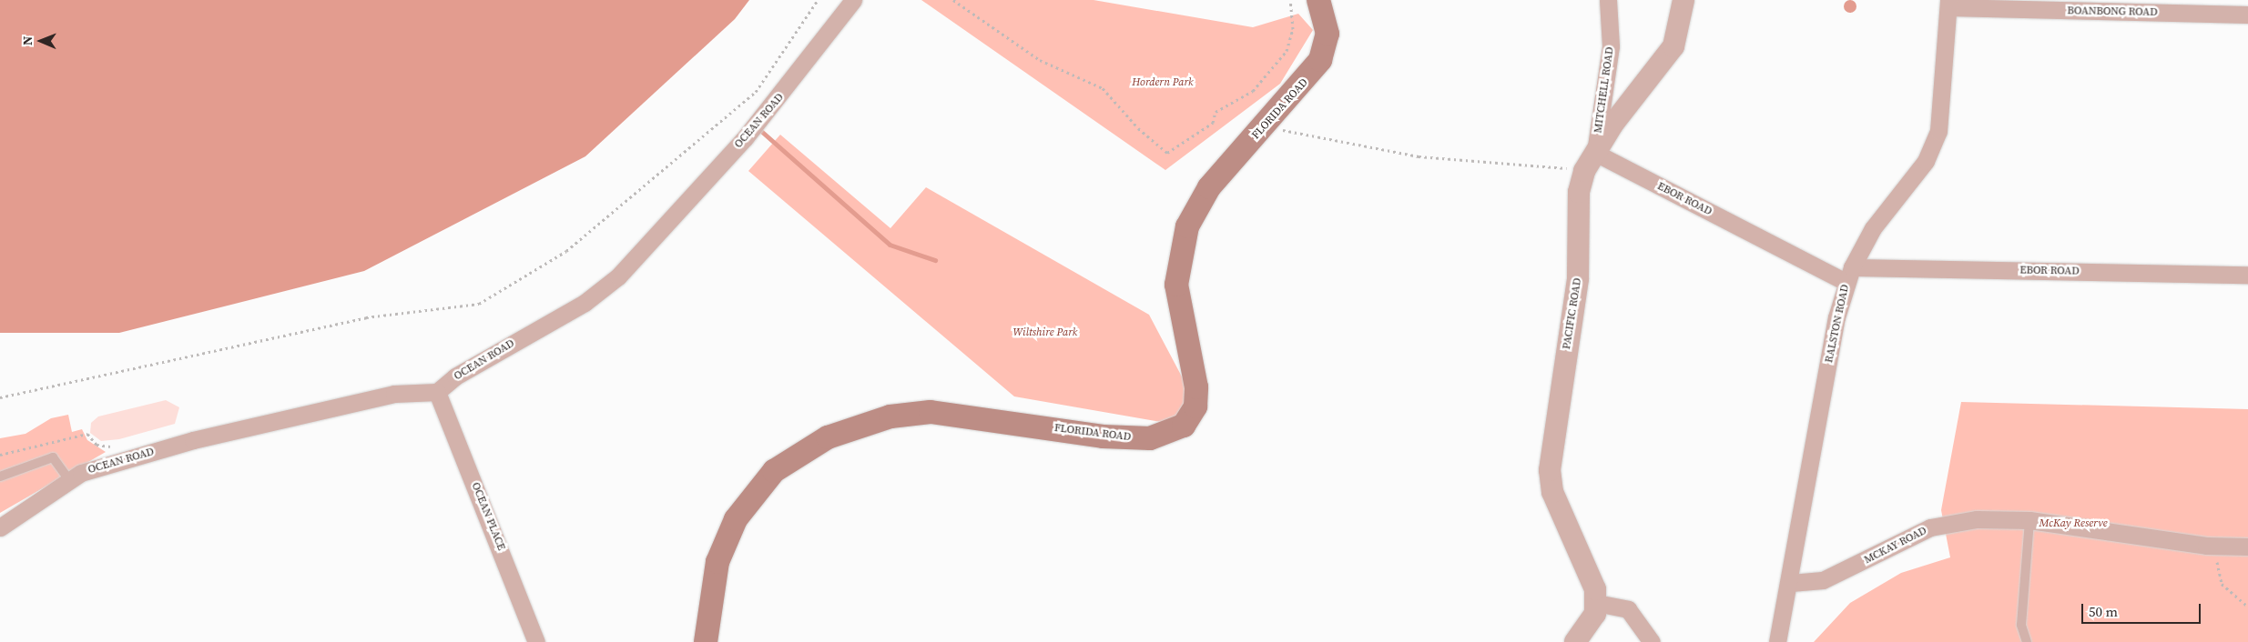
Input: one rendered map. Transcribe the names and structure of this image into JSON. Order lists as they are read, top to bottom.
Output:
{
  "streets": {
    "main road": ["FLORIDA ROAD"],
    "street": [
      "BOANBONG ROAD",
      "MITCHELL ROAD",
      "OCEAN ROAD",
      "EBOR ROAD",
      "PACIFIC ROAD",
      "RALSTON ROAD",
      "OCEAN PLACE",
      "MCKAY ROAD"
    ]
  },
  "crossings": [
    ["BOANBONG ROAD", "RALSTON ROAD"],
    ["MITCHELL ROAD", "EBOR ROAD"],
    ["MITCHELL ROAD", "PACIFIC ROAD"],
    ["OCEAN ROAD", "OCEAN PLACE"],
    ["EBOR ROAD", "PACIFIC ROAD"],
    ["EBOR ROAD", "RALSTON ROAD"],
    ["RALSTON ROAD", "MCKAY ROAD"]
  ],
  "parks": ["Hordern Park", "Wiltshire Park", "McKay Reserve"],
  "scale_bar": "50 m",
  "north": "left"
}
